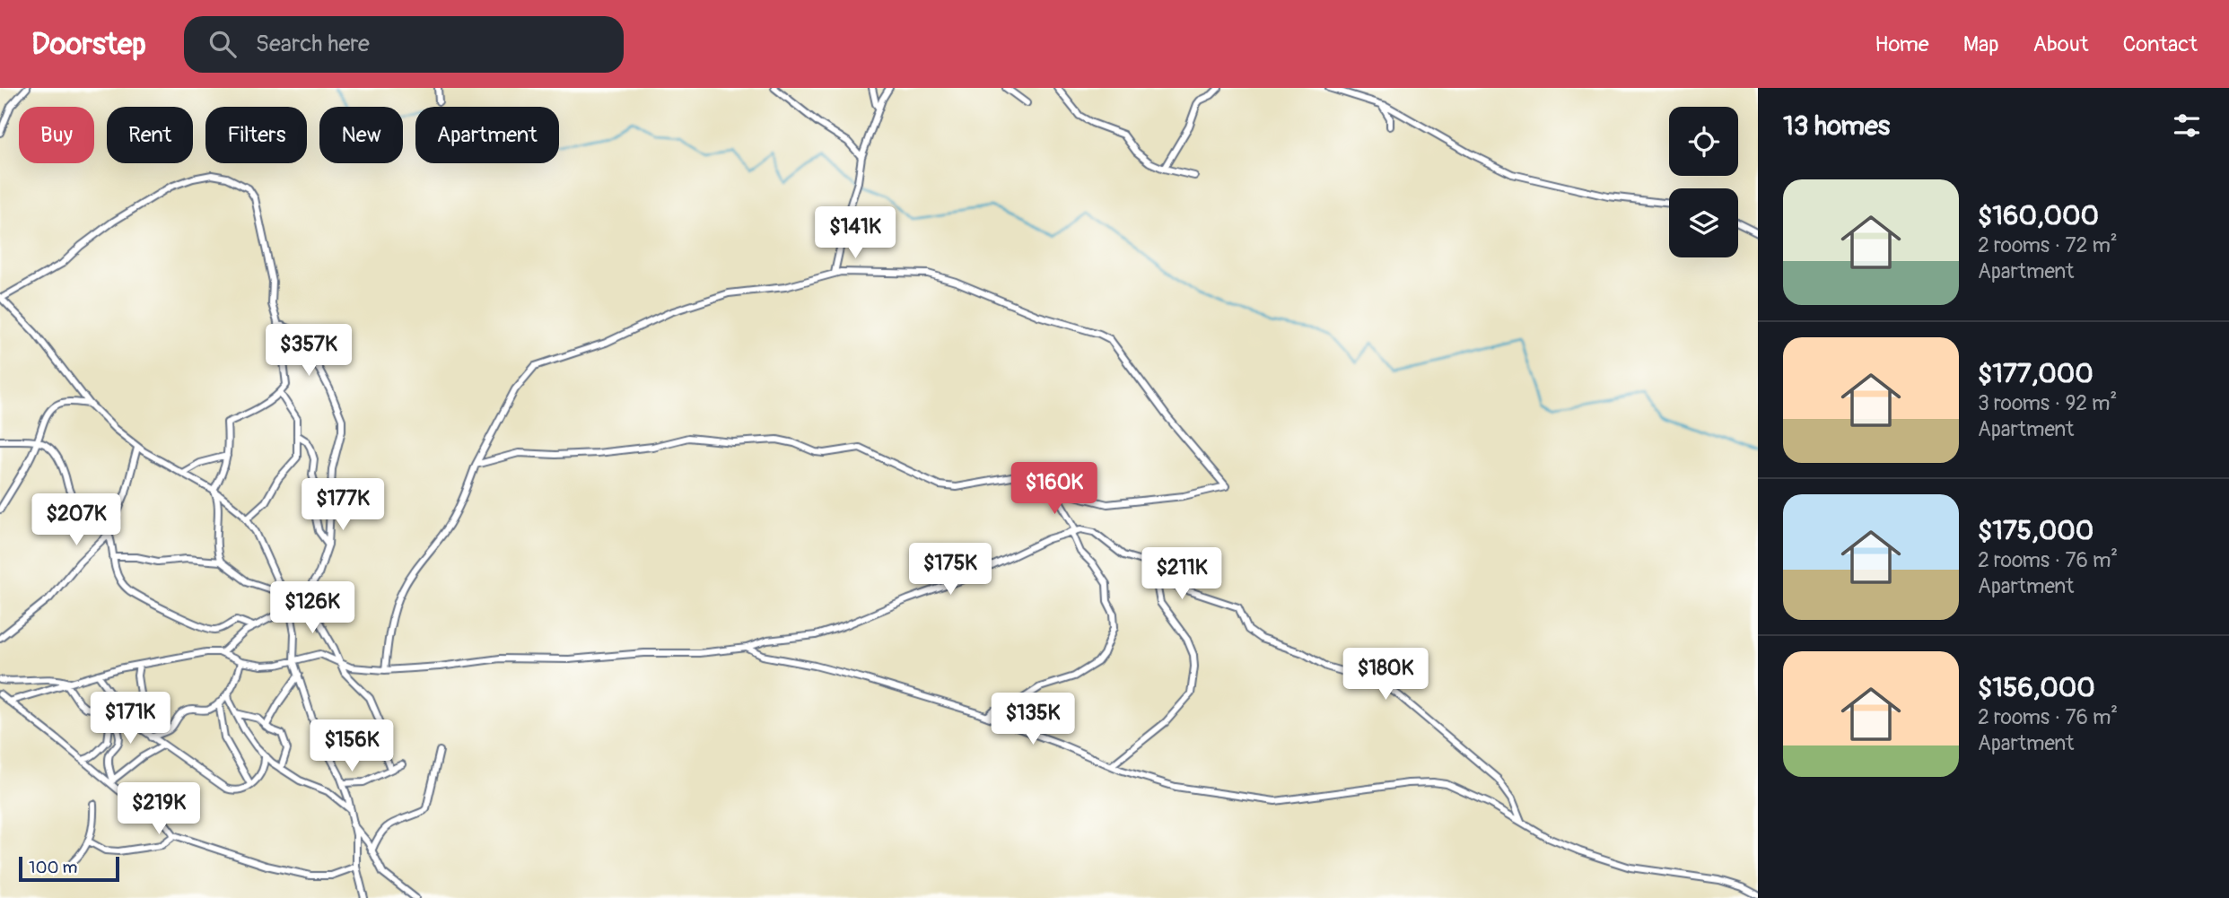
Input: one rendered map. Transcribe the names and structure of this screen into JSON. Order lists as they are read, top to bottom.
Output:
{
  "scale_bar": "100 m",
  "page": {
    "header": "Doorstep",
    "search": "Search here",
    "nav": [
      "Home",
      "Map",
      "About",
      "Contact"
    ],
    "heading": "13 homes",
    "chip": [
      "Buy",
      "Rent",
      "Filters",
      "New",
      "Apartment"
    ],
    "list": [
      {
        "name": "$160,000",
        "note": "2 rooms · 72 m² · Apartment"
      },
      {
        "name": "$177,000",
        "note": "3 rooms · 92 m² · Apartment"
      },
      {
        "name": "$175,000",
        "note": "2 rooms · 76 m² · Apartment"
      },
      {
        "name": "$156,000",
        "note": "2 rooms · 76 m² · Apartment"
      }
    ],
    "price": [
      "$141K",
      "$357K",
      "$160K",
      "$177K",
      "$207K",
      "$175K",
      "$211K",
      "$126K",
      "$180K",
      "$171K",
      "$135K",
      "$156K",
      "$219K"
    ],
    "scale": "100 m"
  }
}
